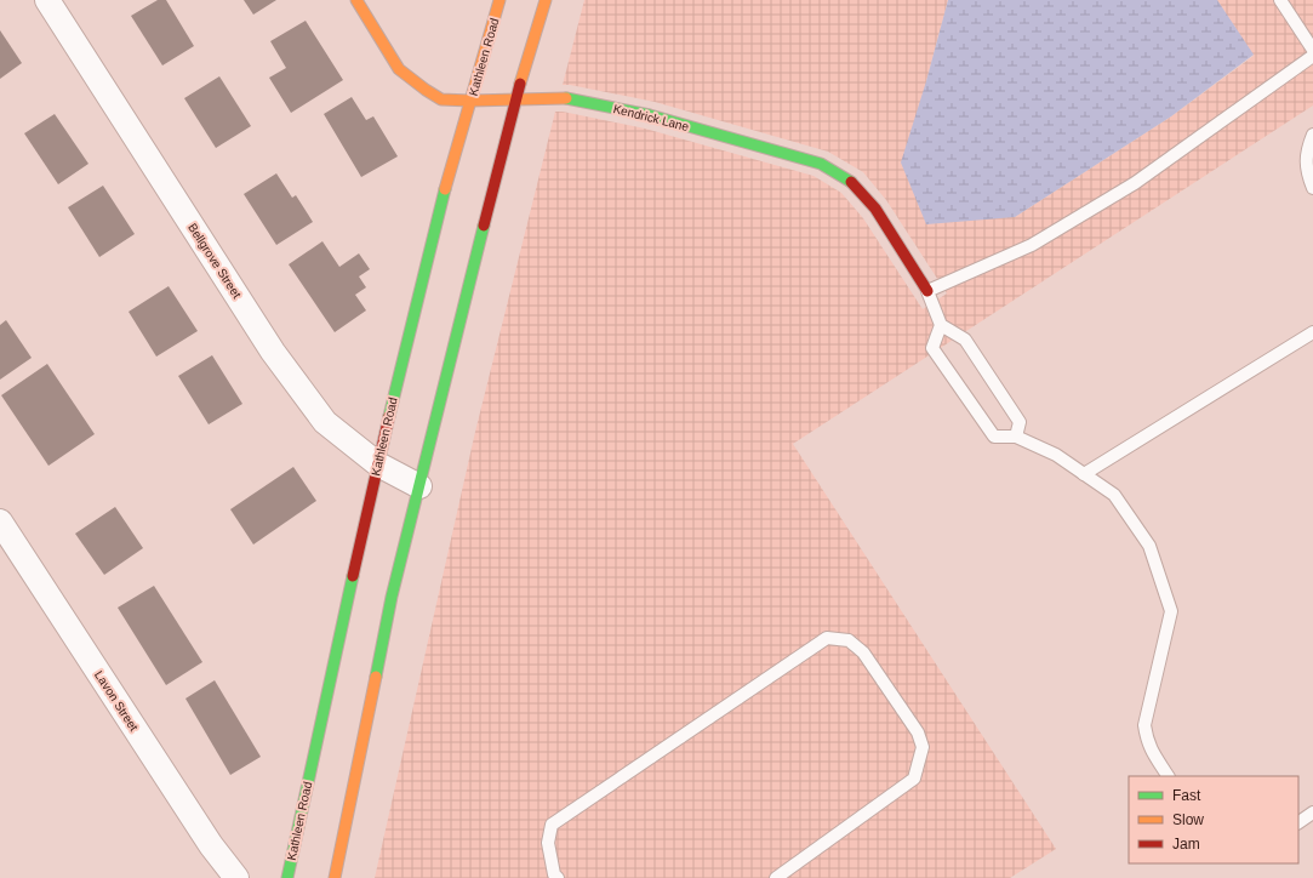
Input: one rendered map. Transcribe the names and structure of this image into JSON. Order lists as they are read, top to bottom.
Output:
{
  "streets": {
    "main road": ["Kathleen Road", "Kendrick Lane"],
    "street": ["Bellgrove Street", "Lavon Street"]
  },
  "crossings": [
    ["Kathleen Road", "Kendrick Lane"],
    ["Kathleen Road", "Bellgrove Street"]
  ],
  "legend": ["Fast", "Slow", "Jam"]
}
